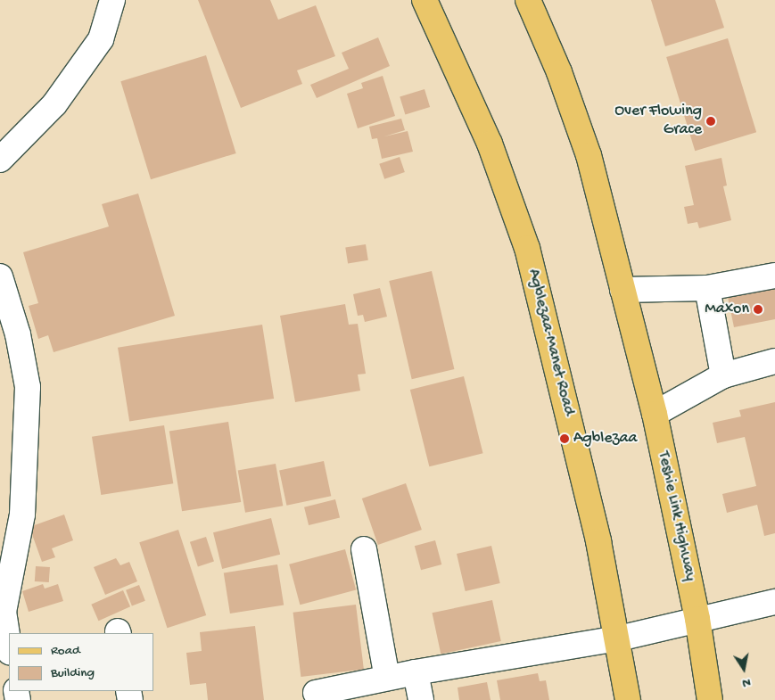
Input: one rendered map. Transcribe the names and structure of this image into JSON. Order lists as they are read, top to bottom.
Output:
{
  "streets": {
    "main road": ["Agblezaa-Manet Road", "Teshie Link Highway"]
  },
  "places": ["Over Flowing Grace", "Maxon", "Agblezaa"],
  "legend": ["Road", "Building"],
  "north": "bottom"
}
